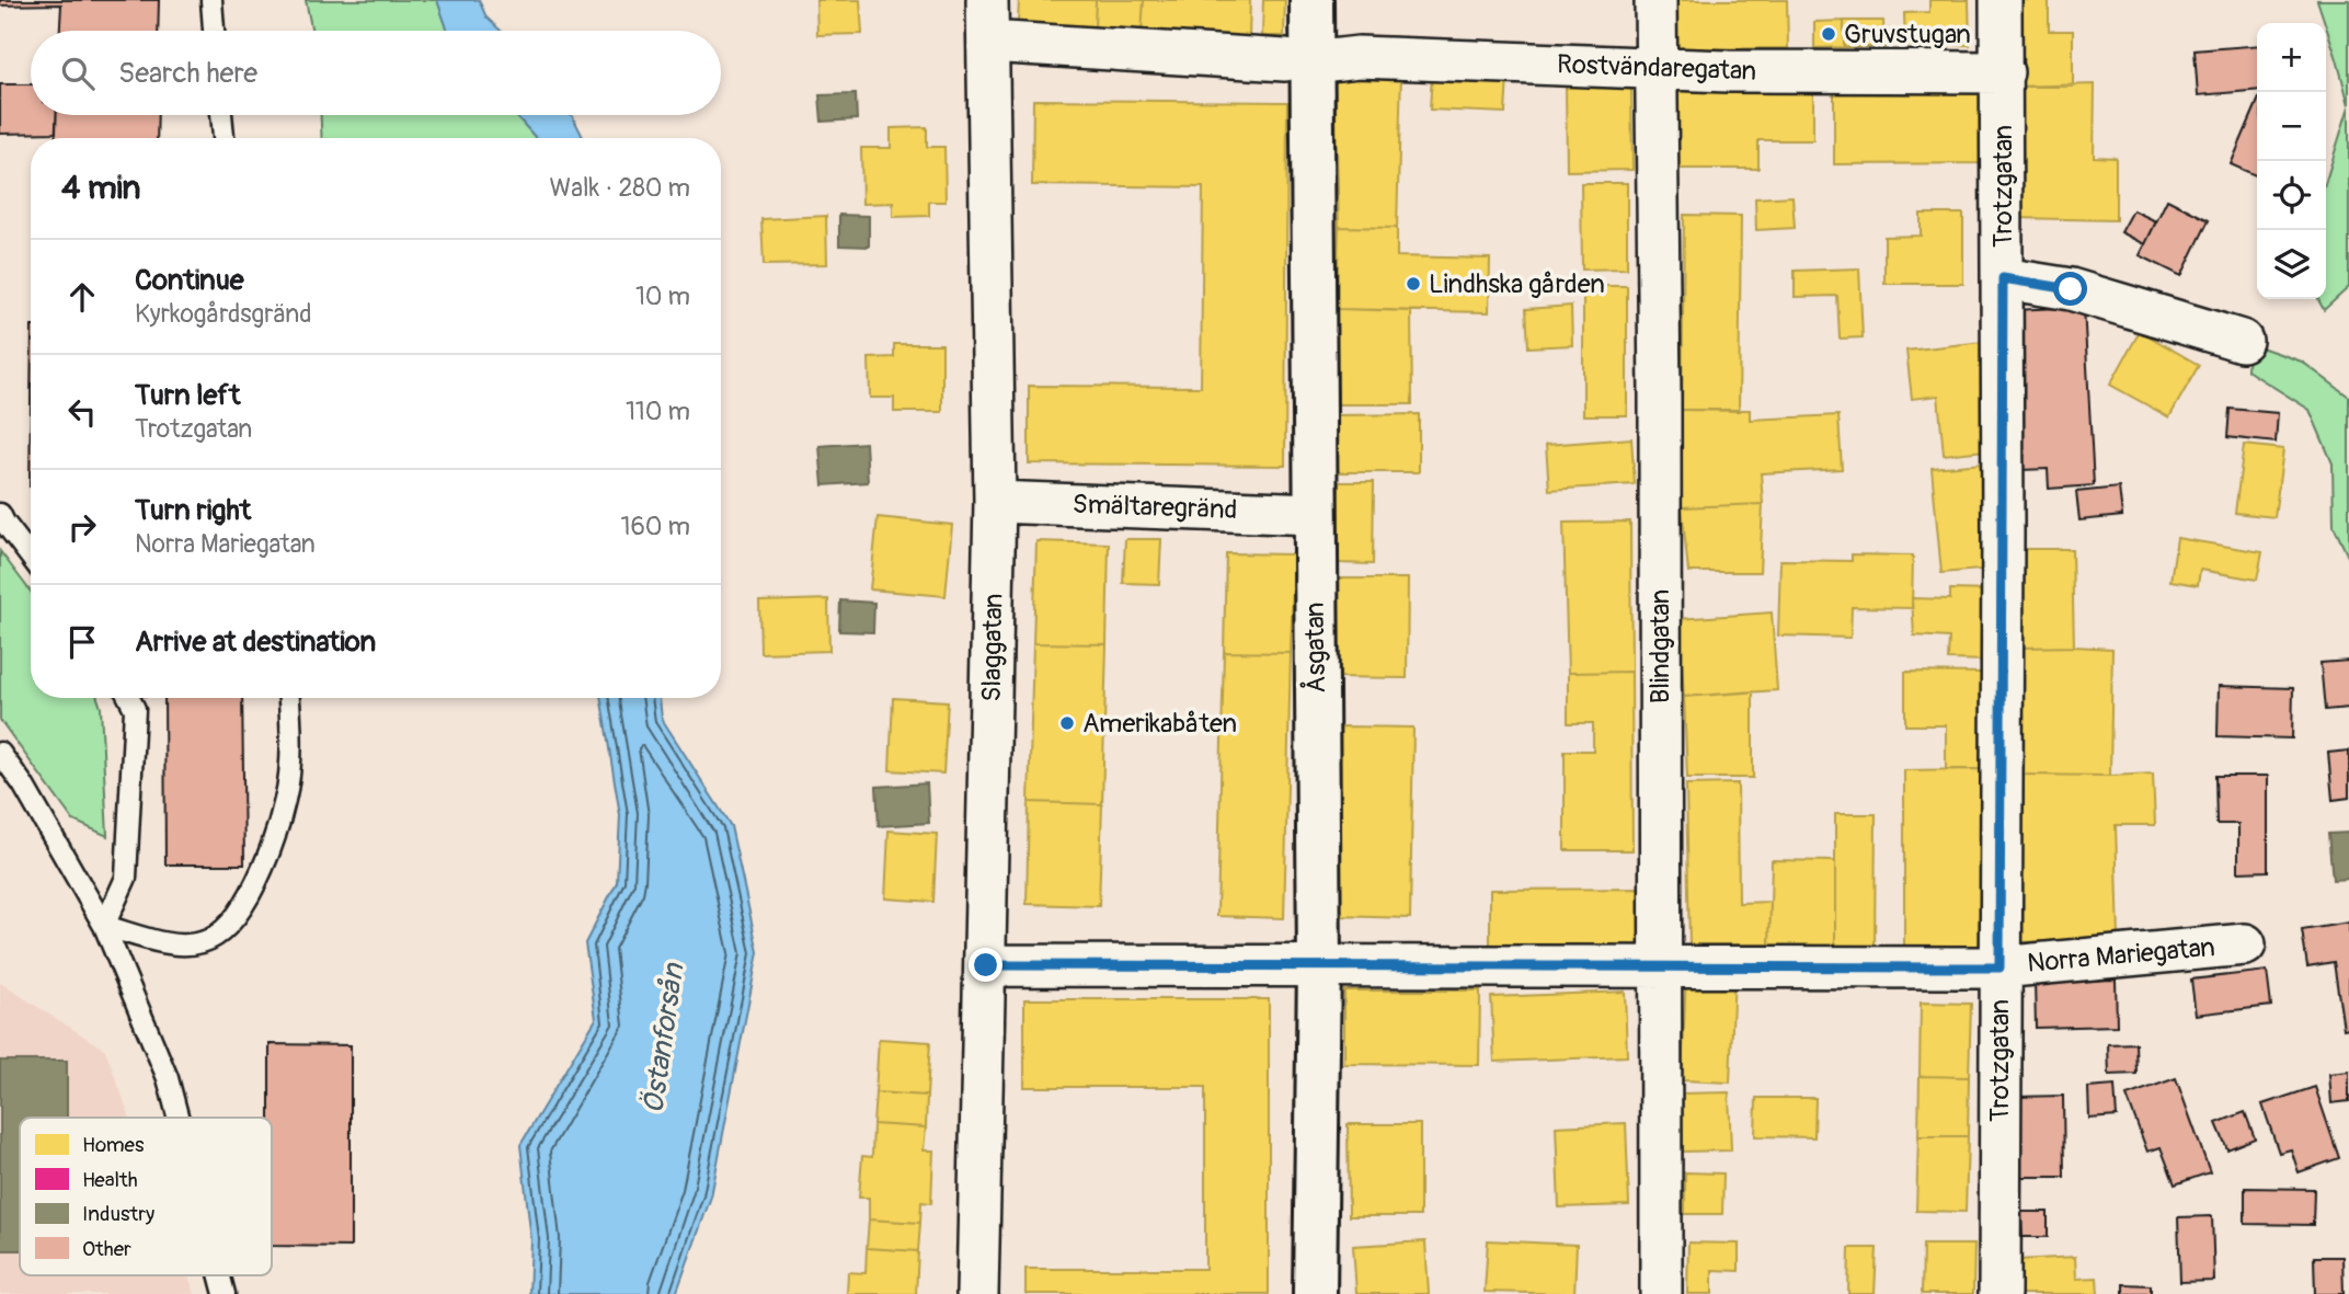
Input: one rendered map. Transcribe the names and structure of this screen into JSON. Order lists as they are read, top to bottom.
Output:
{
  "streets": {
    "street": [
      "Rostvändaregatan",
      "Trotzgatan",
      "Smältaregränd",
      "Blindgatan",
      "Slaggatan",
      "Åsgatan",
      "Norra Mariegatan"
    ]
  },
  "crossings": [
    ["Rostvändaregatan", "Trotzgatan"],
    ["Rostvändaregatan", "Blindgatan"],
    ["Rostvändaregatan", "Slaggatan"],
    ["Rostvändaregatan", "Åsgatan"],
    ["Trotzgatan", "Norra Mariegatan"],
    ["Smältaregränd", "Slaggatan"],
    ["Smältaregränd", "Åsgatan"],
    ["Blindgatan", "Norra Mariegatan"],
    ["Slaggatan", "Norra Mariegatan"],
    ["Åsgatan", "Norra Mariegatan"]
  ],
  "water": ["Östanforsån"],
  "places": ["Gruvstugan", "Lindhska gården", "Amerikabåten"],
  "legend": [
    "Homes",
    "Health",
    "Industry",
    "Other"
  ],
  "page": {
    "map_buttons": ["+", "−"],
    "search": "Search here",
    "heading": ["4 min", "Walk · 280 m"],
    "list": [
      ["Continue", "Kyrkogårdsgränd", "10 m"],
      ["Turn left", "Trotzgatan", "110 m"],
      ["Turn right", "Norra Mariegatan", "160 m"],
      "Arrive at destination"
    ]
  }
}
